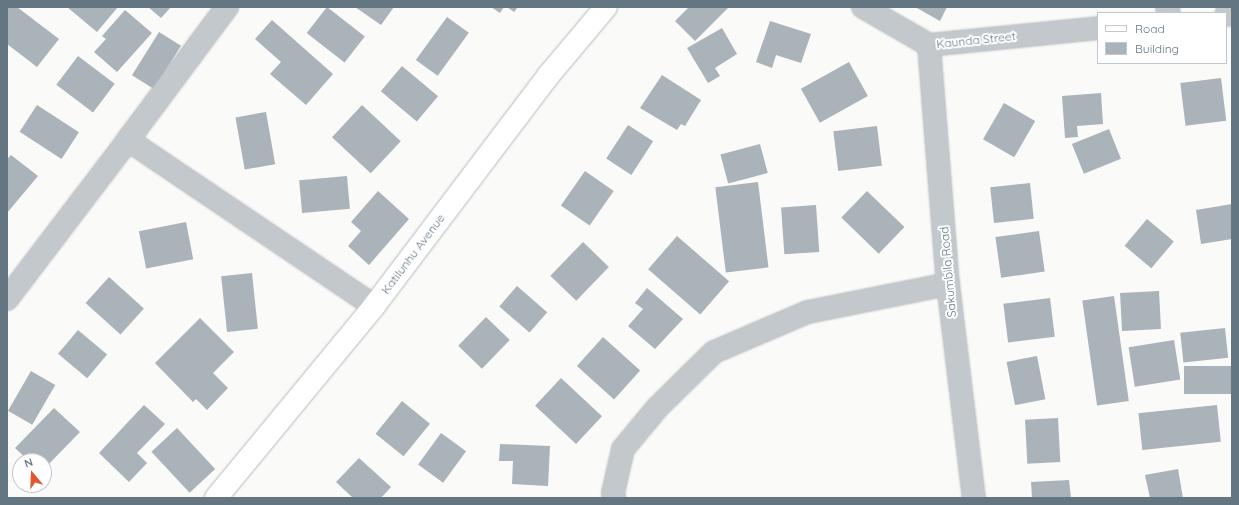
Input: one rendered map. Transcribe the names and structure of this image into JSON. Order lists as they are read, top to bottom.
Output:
{
  "streets": {
    "main road": ["Katilunhu Avenue"],
    "street": ["Kaunda Street", "Sakumbila Road"]
  },
  "crossings": [
    ["Kaunda Street", "Sakumbila Road"]
  ],
  "legend": ["Road", "Building"],
  "north": "top"
}
